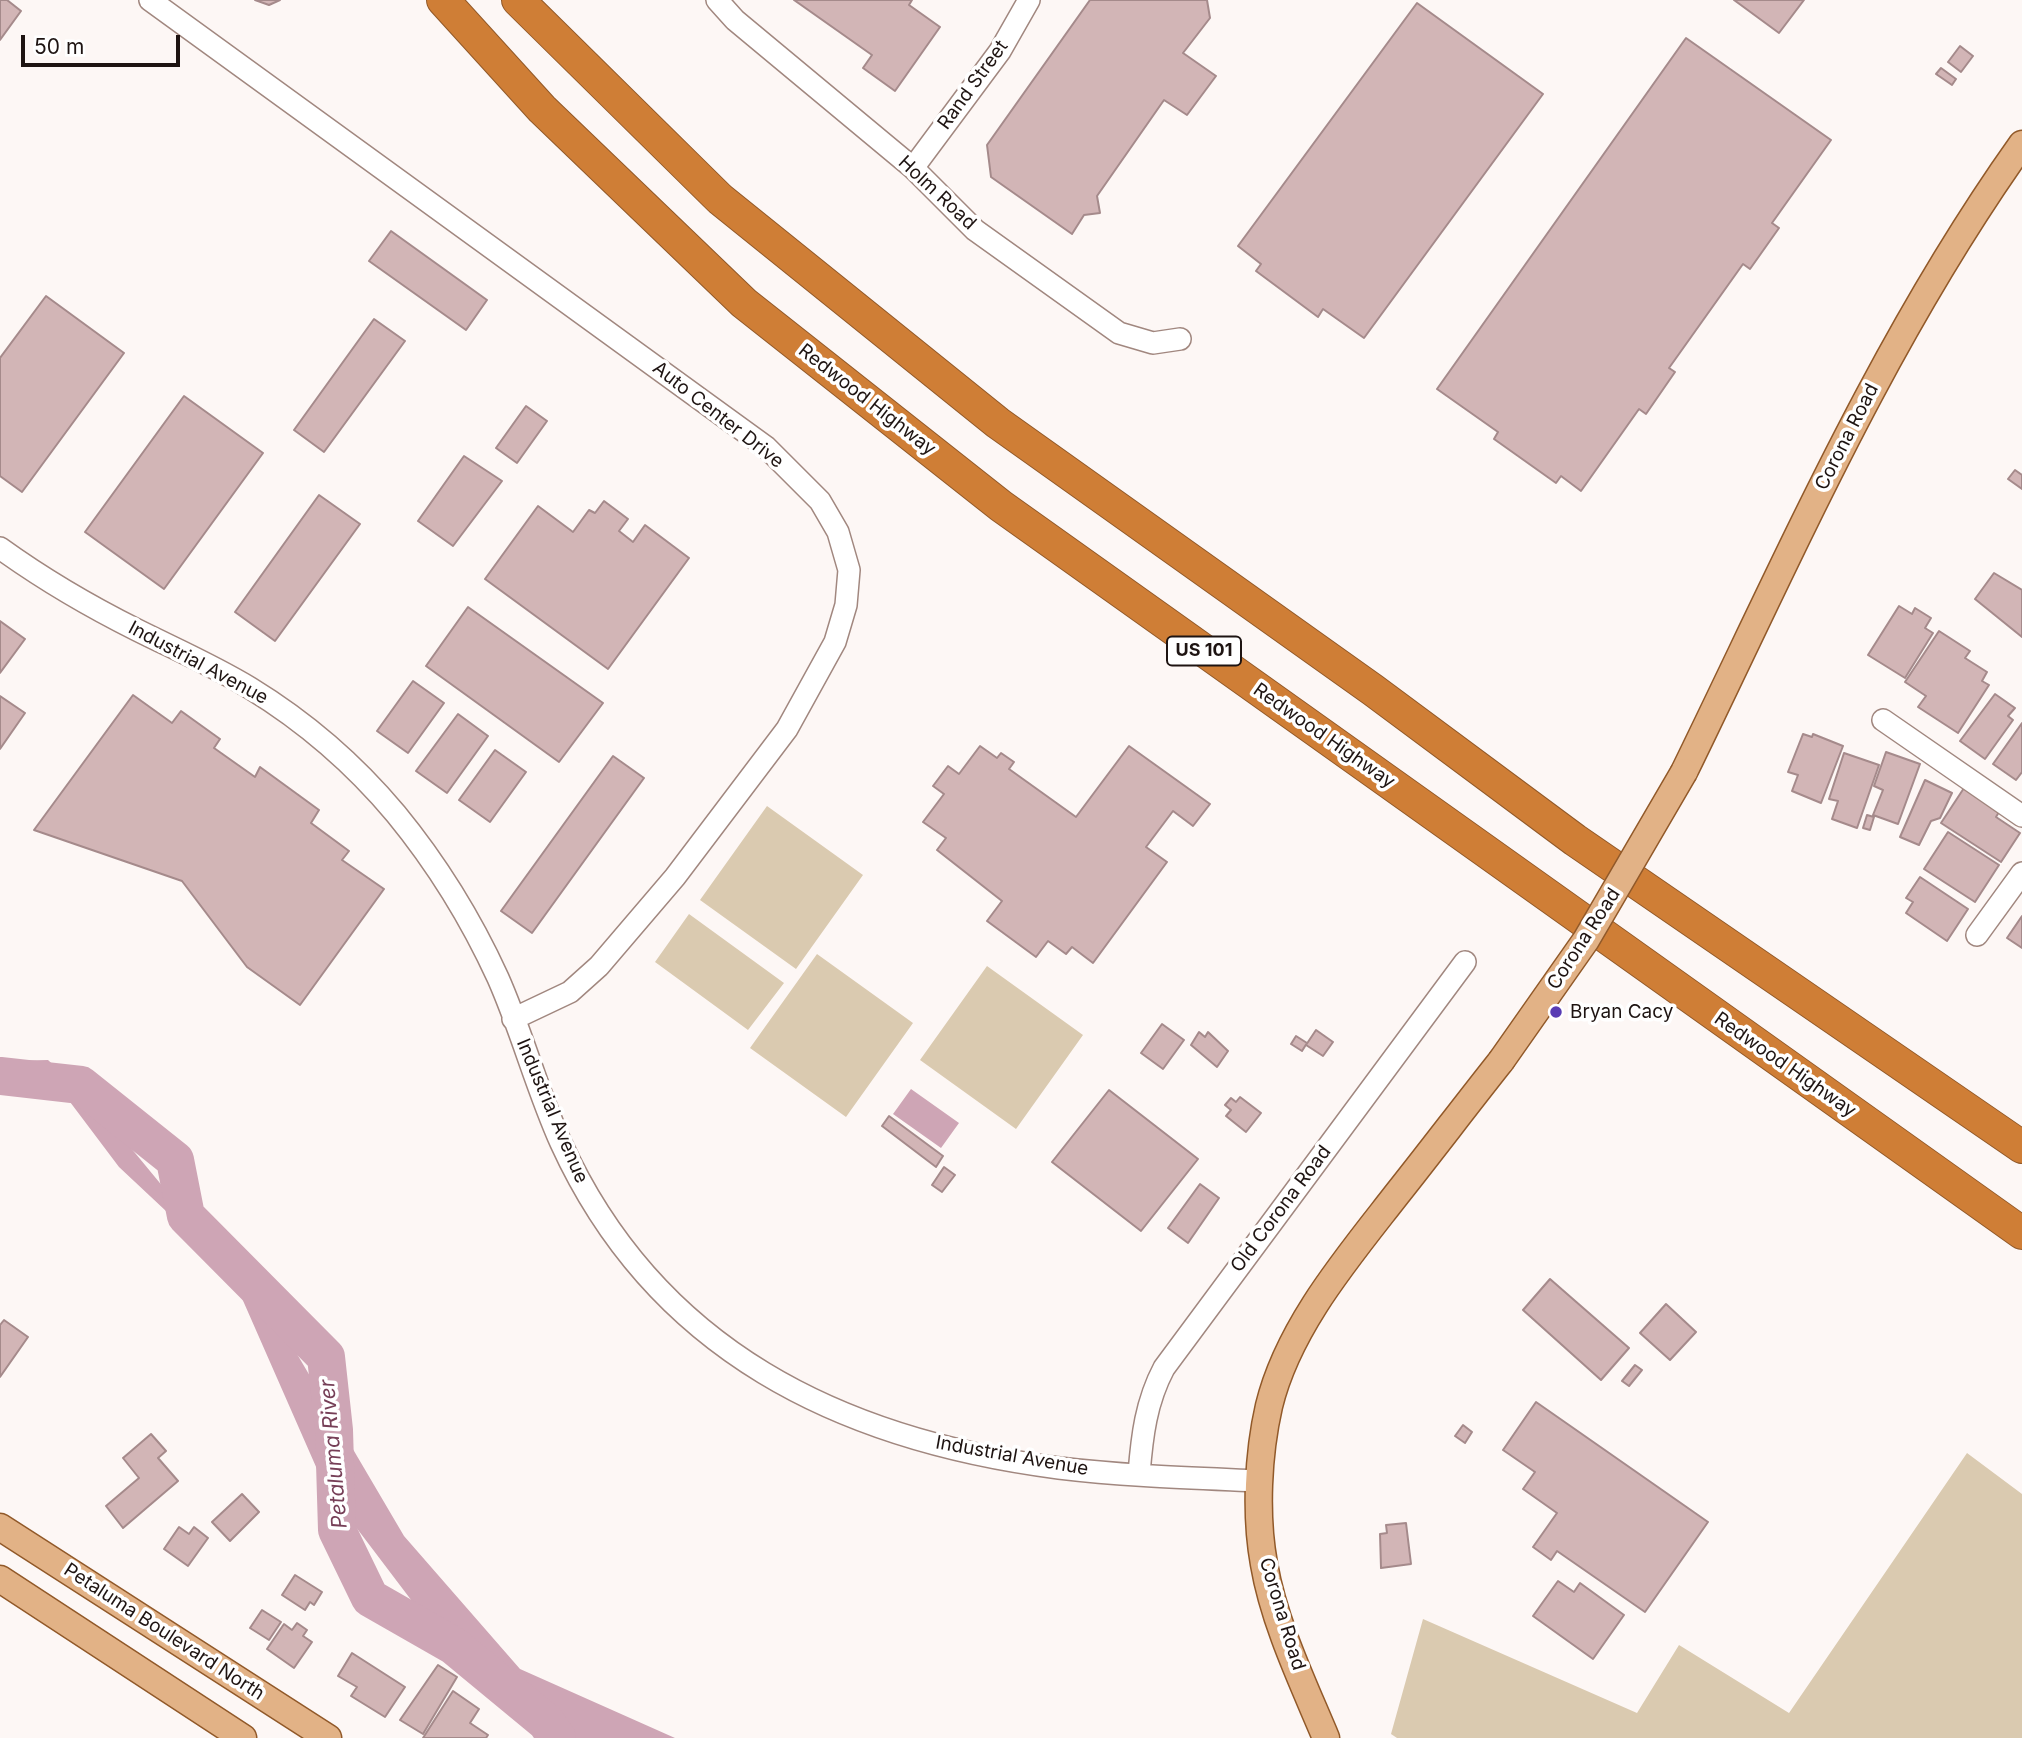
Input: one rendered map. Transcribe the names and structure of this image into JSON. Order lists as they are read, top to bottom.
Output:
{
  "streets": {
    "highway": ["Redwood Highway", "US 101"],
    "main road": ["Corona Road", "Petaluma Boulevard North"],
    "street": [
      "Rand Street",
      "Holm Road",
      "Auto Center Drive",
      "Industrial Avenue",
      "Old Corona Road"
    ]
  },
  "crossings": [
    ["Rand Street", "Holm Road"],
    ["Auto Center Drive", "Industrial Avenue"],
    ["Corona Road", "Industrial Avenue"],
    ["Industrial Avenue", "Old Corona Road"]
  ],
  "water": ["Petaluma River"],
  "places": ["Bryan Cacy"],
  "scale_bar": "50 m"
}
